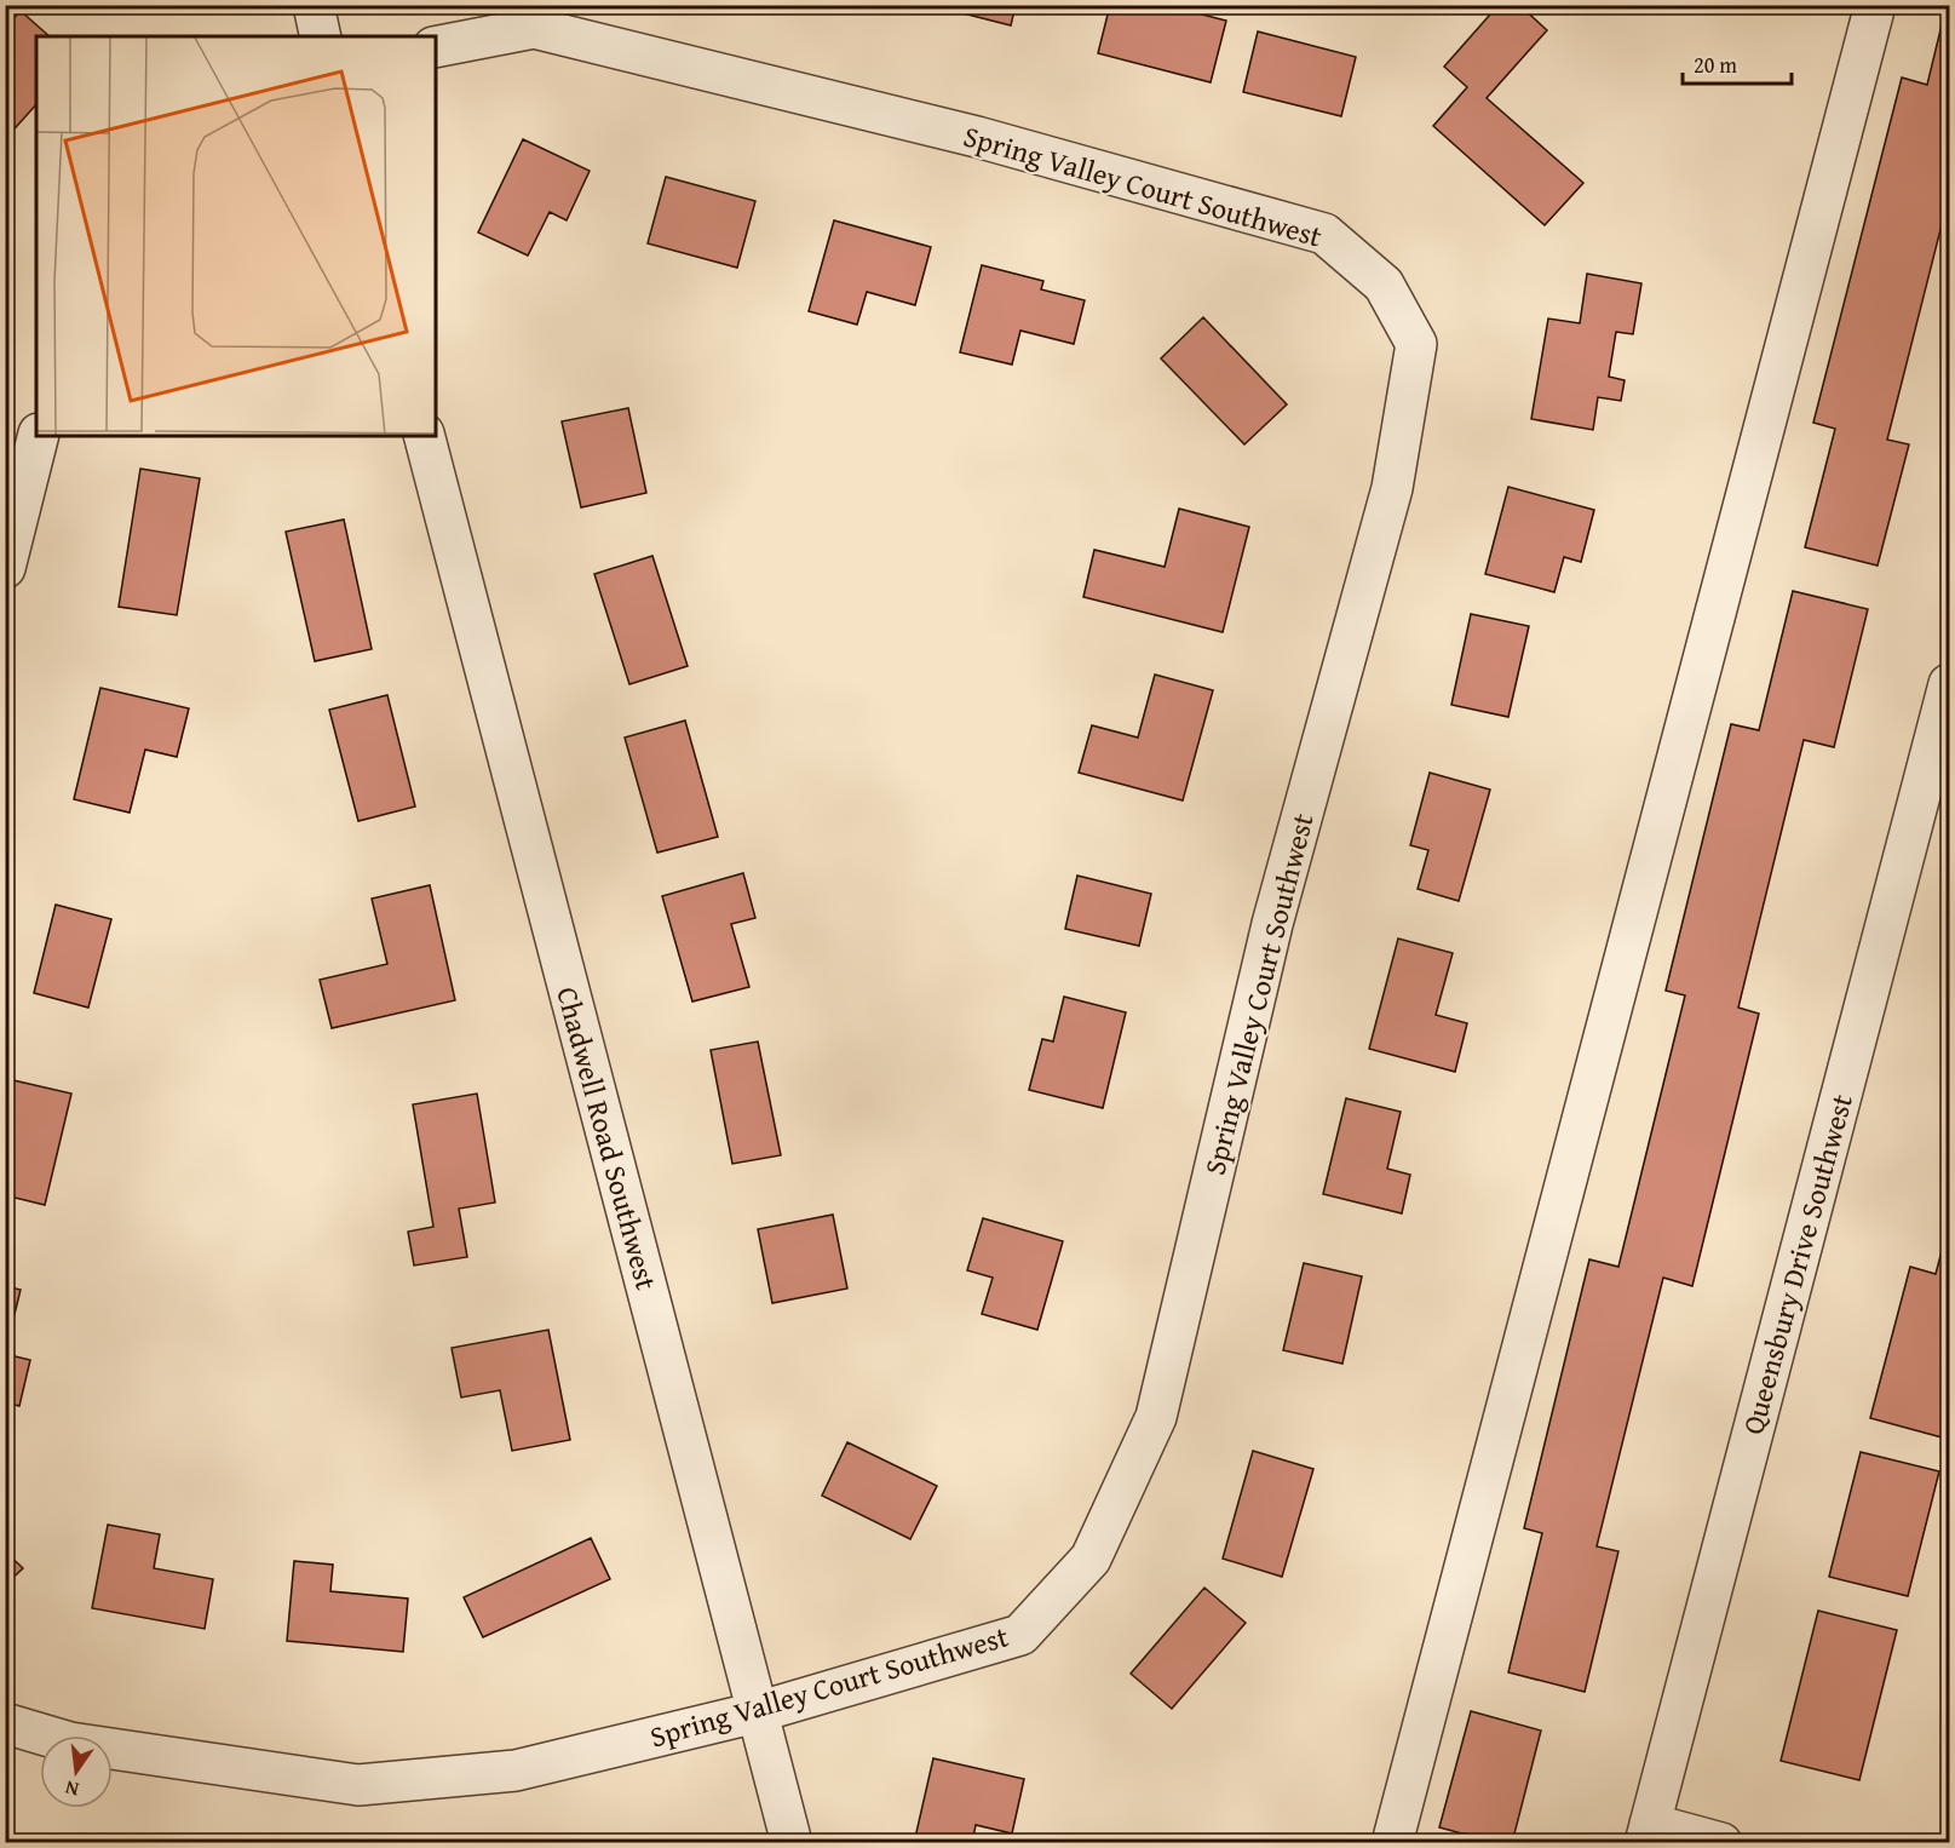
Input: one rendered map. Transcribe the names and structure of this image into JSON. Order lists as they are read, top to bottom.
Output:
{
  "streets": {
    "street": ["Spring Valley Court Southwest", "Chadwell Road Southwest", "Queensbury Drive Southwest"]
  },
  "crossings": [
    ["Spring Valley Court Southwest", "Chadwell Road Southwest"]
  ],
  "scale_bar": "20 m",
  "north": "bottom"
}
